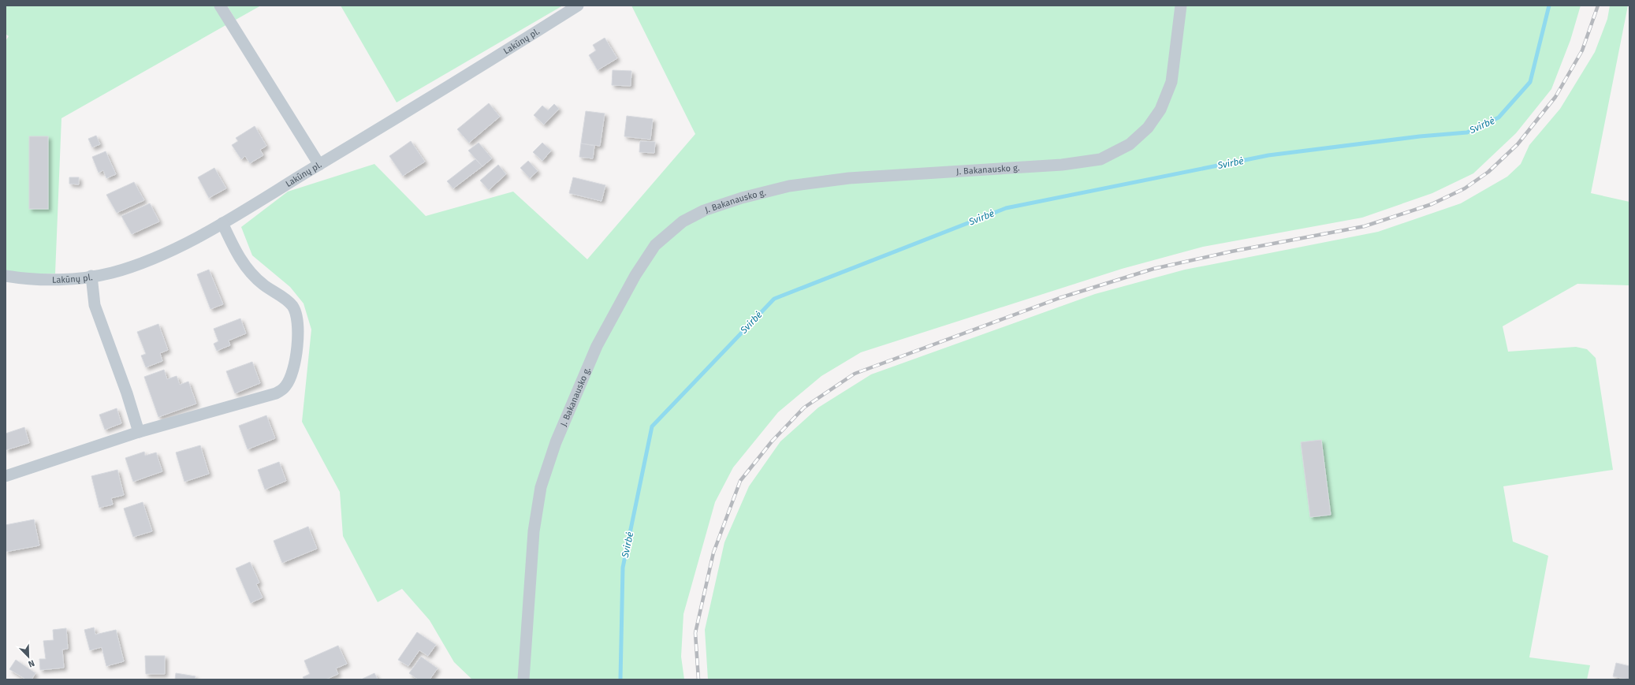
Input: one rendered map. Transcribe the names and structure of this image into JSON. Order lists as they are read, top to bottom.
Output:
{
  "streets": {
    "street": ["Lakūnų pl.", "J. Bakanausko g."]
  },
  "water": ["Svirbė"],
  "north": "bottom right"
}
